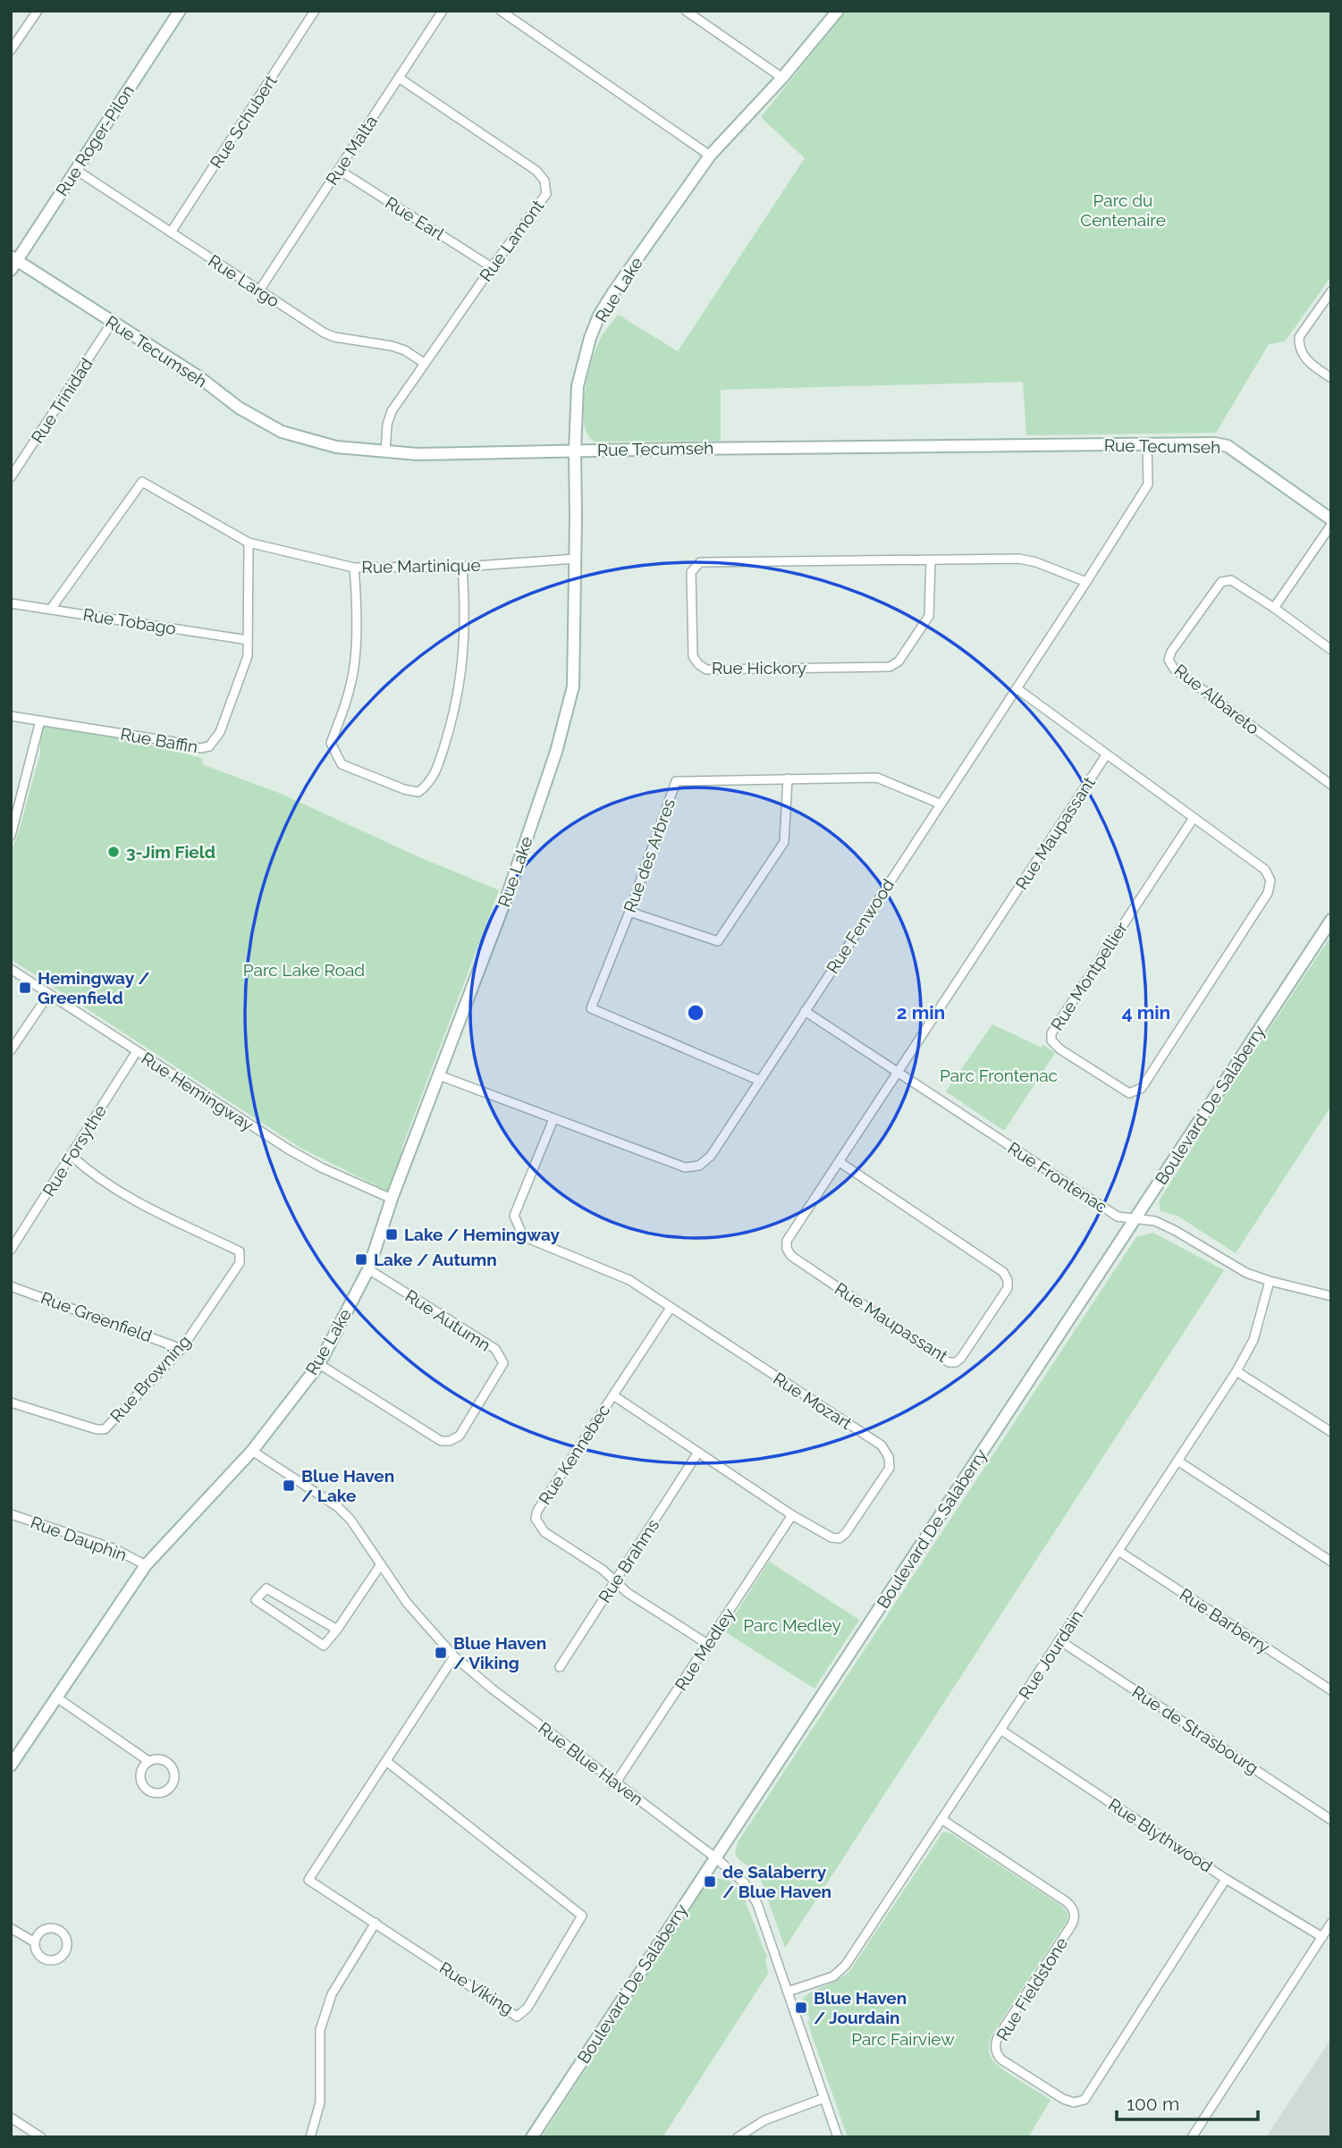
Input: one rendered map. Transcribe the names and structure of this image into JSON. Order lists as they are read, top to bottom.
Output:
{
  "streets": {
    "street": [
      "Rue Schubert",
      "Rue Roger-Pilon",
      "Rue Malta",
      "Rue Earl",
      "Rue Lamont",
      "Rue Largo",
      "Rue Lake",
      "Rue Tecumseh",
      "Rue Trinidad",
      "Rue Martinique",
      "Rue Tobago",
      "Rue Hickory",
      "Rue Albareto",
      "Rue Baffin",
      "Rue Maupassant",
      "Rue des Arbres",
      "Rue Fenwood",
      "Rue Montpellier",
      "Rue Hemingway",
      "Boulevard De Salaberry",
      "Rue Forsythe",
      "Rue Frontenac",
      "Rue Greenfield",
      "Rue Autumn",
      "Rue Browning",
      "Rue Mozart",
      "Rue Kennebec",
      "Rue Dauphin",
      "Rue Brahms",
      "Rue Barberry",
      "Rue Medley",
      "Rue Jourdain",
      "Rue de Strasbourg",
      "Rue Blue Haven",
      "Rue Blythwood",
      "Rue Viking",
      "Rue Fieldstone"
    ]
  },
  "crossings": [
    ["Rue Schubert", "Rue Largo"],
    ["Rue Roger-Pilon", "Rue Largo"],
    ["Rue Roger-Pilon", "Rue Tecumseh"],
    ["Rue Malta", "Rue Earl"],
    ["Rue Malta", "Rue Lamont"],
    ["Rue Malta", "Rue Largo"],
    ["Rue Earl", "Rue Lamont"],
    ["Rue Lamont", "Rue Largo"],
    ["Rue Lamont", "Rue Tecumseh"],
    ["Rue Lake", "Rue Tecumseh"],
    ["Rue Lake", "Rue Martinique"],
    ["Rue Lake", "Rue Fenwood"],
    ["Rue Lake", "Rue Hemingway"],
    ["Rue Lake", "Rue Autumn"],
    ["Rue Lake", "Rue Dauphin"],
    ["Rue Lake", "Rue Blue Haven"],
    ["Rue Tecumseh", "Rue Trinidad"],
    ["Rue Tecumseh", "Rue Fenwood"],
    ["Rue Martinique", "Rue Tobago"],
    ["Rue Martinique", "Rue Baffin"],
    ["Rue Tobago", "Rue Baffin"],
    ["Rue Hickory", "Rue Fenwood"],
    ["Rue Maupassant", "Rue Montpellier"],
    ["Rue Maupassant", "Rue Frontenac"],
    ["Rue des Arbres", "Rue Fenwood"],
    ["Rue Fenwood", "Rue Montpellier"],
    ["Rue Fenwood", "Rue Frontenac"],
    ["Rue Fenwood", "Rue Mozart"],
    ["Rue Hemingway", "Rue Forsythe"],
    ["Boulevard De Salaberry", "Rue Frontenac"],
    ["Boulevard De Salaberry", "Rue Blue Haven"],
    ["Rue Forsythe", "Rue Browning"],
    ["Rue Frontenac", "Rue Jourdain"],
    ["Rue Greenfield", "Rue Browning"],
    ["Rue Mozart", "Rue Kennebec"],
    ["Rue Mozart", "Rue Brahms"],
    ["Rue Mozart", "Rue Medley"],
    ["Rue Kennebec", "Rue Brahms"],
    ["Rue Kennebec", "Rue Medley"],
    ["Rue Barberry", "Rue Jourdain"],
    ["Rue Medley", "Rue Blue Haven"],
    ["Rue Jourdain", "Rue de Strasbourg"],
    ["Rue Jourdain", "Rue Blue Haven"],
    ["Rue Jourdain", "Rue Blythwood"],
    ["Rue Jourdain", "Rue Fieldstone"],
    ["Rue Blue Haven", "Rue Viking"],
    ["Rue Blythwood", "Rue Fieldstone"]
  ],
  "parks": [
    "Parc du Centenaire",
    "Parc Lake Road",
    "Parc Frontenac",
    "Parc Medley",
    "Parc Fairview"
  ],
  "places": {
    "other": ["3-Jim Field"],
    "transit": [
      "Hemingway / Greenfield",
      "Lake / Hemingway",
      "Lake / Autumn",
      "Blue Haven / Lake",
      "Blue Haven / Viking",
      "de Salaberry / Blue Haven",
      "Blue Haven / Jourdain"
    ]
  },
  "scale_bar": "100 m",
  "rings": ["2 min", "4 min"]
}
